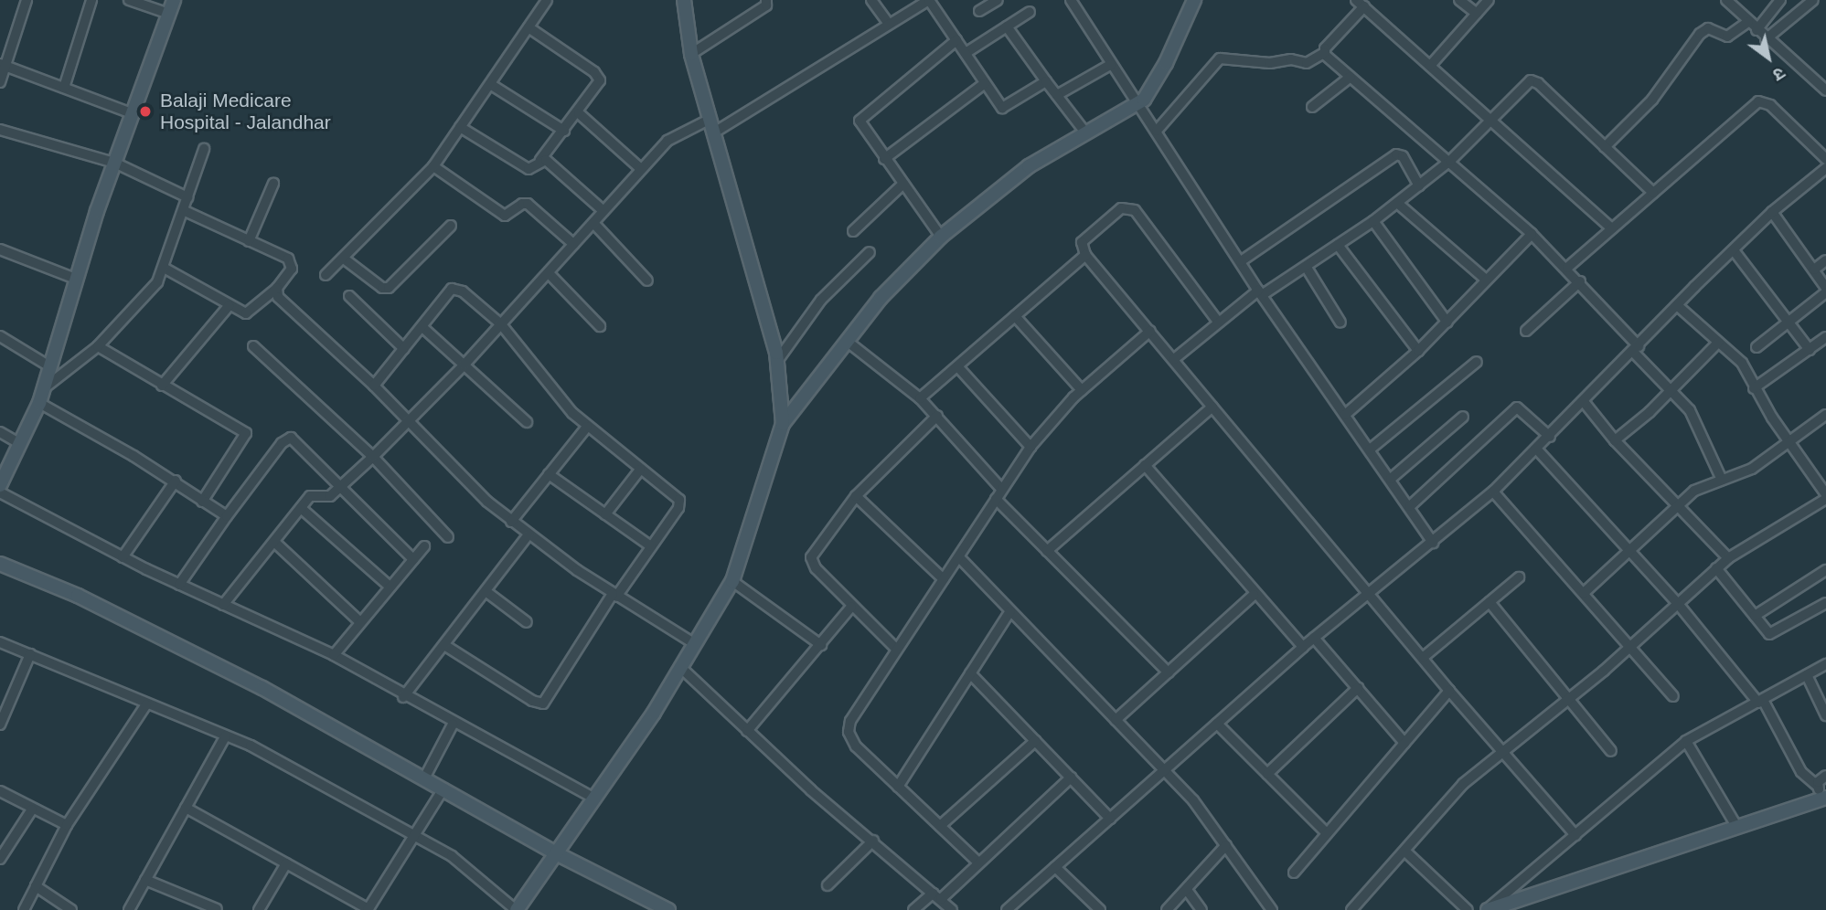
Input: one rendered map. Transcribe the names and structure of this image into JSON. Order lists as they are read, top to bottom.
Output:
{
  "places": ["Balaji Medicare Hospital - Jalandhar"],
  "north": "bottom right"
}
